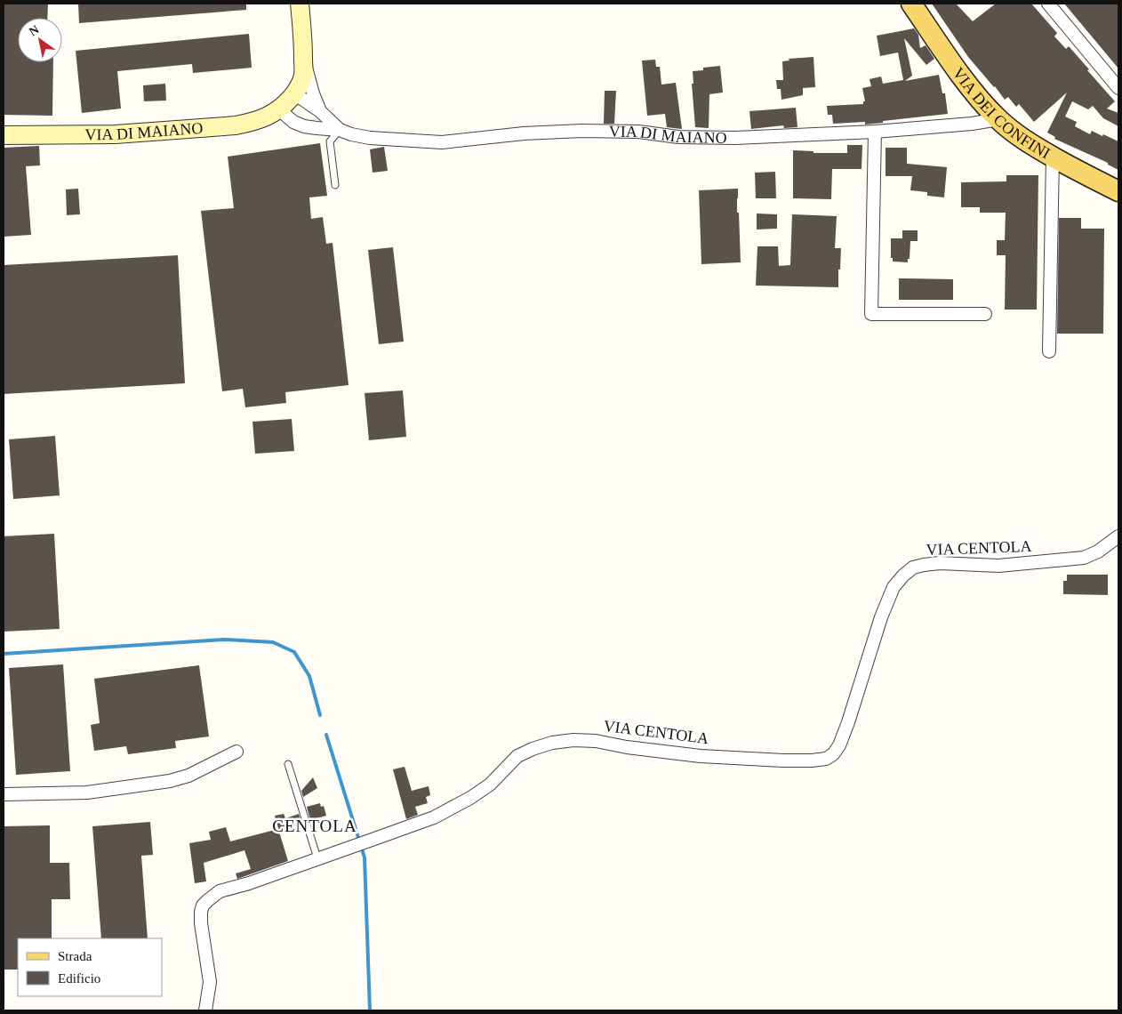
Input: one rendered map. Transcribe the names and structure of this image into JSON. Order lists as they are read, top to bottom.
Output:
{
  "streets": {
    "main road": ["VIA DEI CONFINI"],
    "street": ["VIA DI MAIANO", "VIA CENTOLA"]
  },
  "crossings": [
    ["VIA DEI CONFINI", "VIA DI MAIANO"]
  ],
  "districts": ["CENTOLA"],
  "legend": ["Strada", "Edificio"],
  "north": "top left"
}
